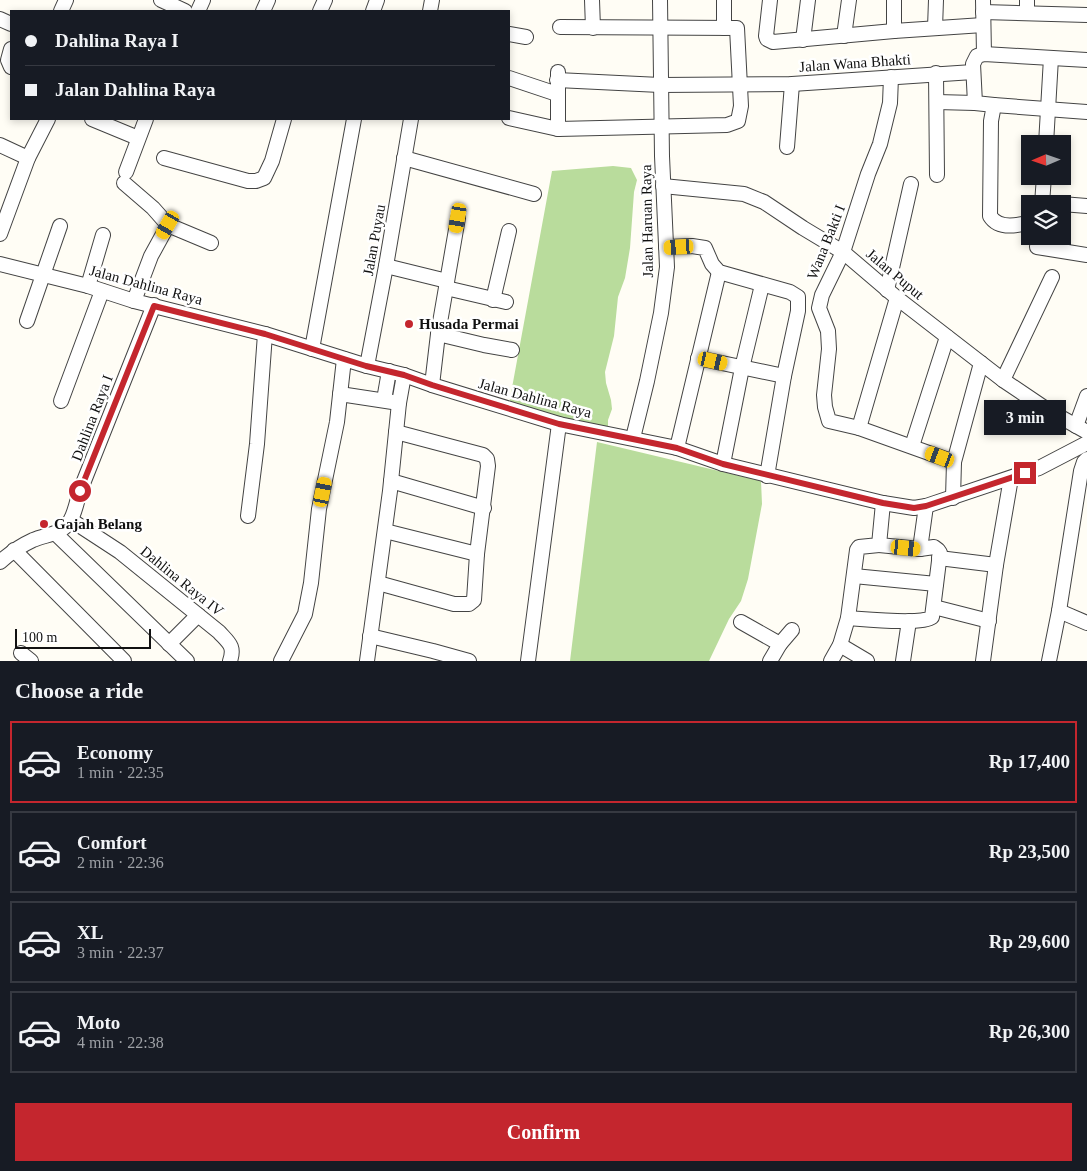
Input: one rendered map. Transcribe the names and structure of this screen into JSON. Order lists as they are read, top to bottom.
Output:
{
  "streets": {
    "street": [
      "Jalan Wana Bhakti",
      "Jalan Haruan Raya",
      "Jalan Puyau",
      "Wana Bakti I",
      "Jalan Puput",
      "Jalan Dahlina Raya",
      "Dahlina Raya I",
      "Dahlina Raya IV"
    ]
  },
  "crossings": [
    ["Jalan Wana Bhakti", "Jalan Haruan Raya"],
    ["Jalan Wana Bhakti", "Wana Bakti I"],
    ["Jalan Haruan Raya", "Jalan Puput"],
    ["Jalan Haruan Raya", "Jalan Dahlina Raya"],
    ["Jalan Puyau", "Jalan Dahlina Raya"],
    ["Wana Bakti I", "Jalan Puput"],
    ["Jalan Dahlina Raya", "Dahlina Raya I"],
    ["Dahlina Raya I", "Dahlina Raya IV"]
  ],
  "places": ["Husada Permai", "Gajah Belang"],
  "scale_bar": "100 m",
  "north": "left",
  "page": {
    "banner": ["Dahlina Raya I", "Jalan Dahlina Raya"],
    "bubble": "3 min",
    "scale": "100 m",
    "heading": "Choose a ride",
    "list": [
      {
        "name": "Economy",
        "note": "1 min · 22:35",
        "value": "Rp 17,400"
      },
      {
        "name": "Comfort",
        "note": "2 min · 22:36",
        "value": "Rp 23,500"
      },
      {
        "name": "XL",
        "note": "3 min · 22:37",
        "value": "Rp 29,600"
      },
      {
        "name": "Moto",
        "note": "4 min · 22:38",
        "value": "Rp 26,300"
      }
    ],
    "buttons": "Confirm"
  }
}
